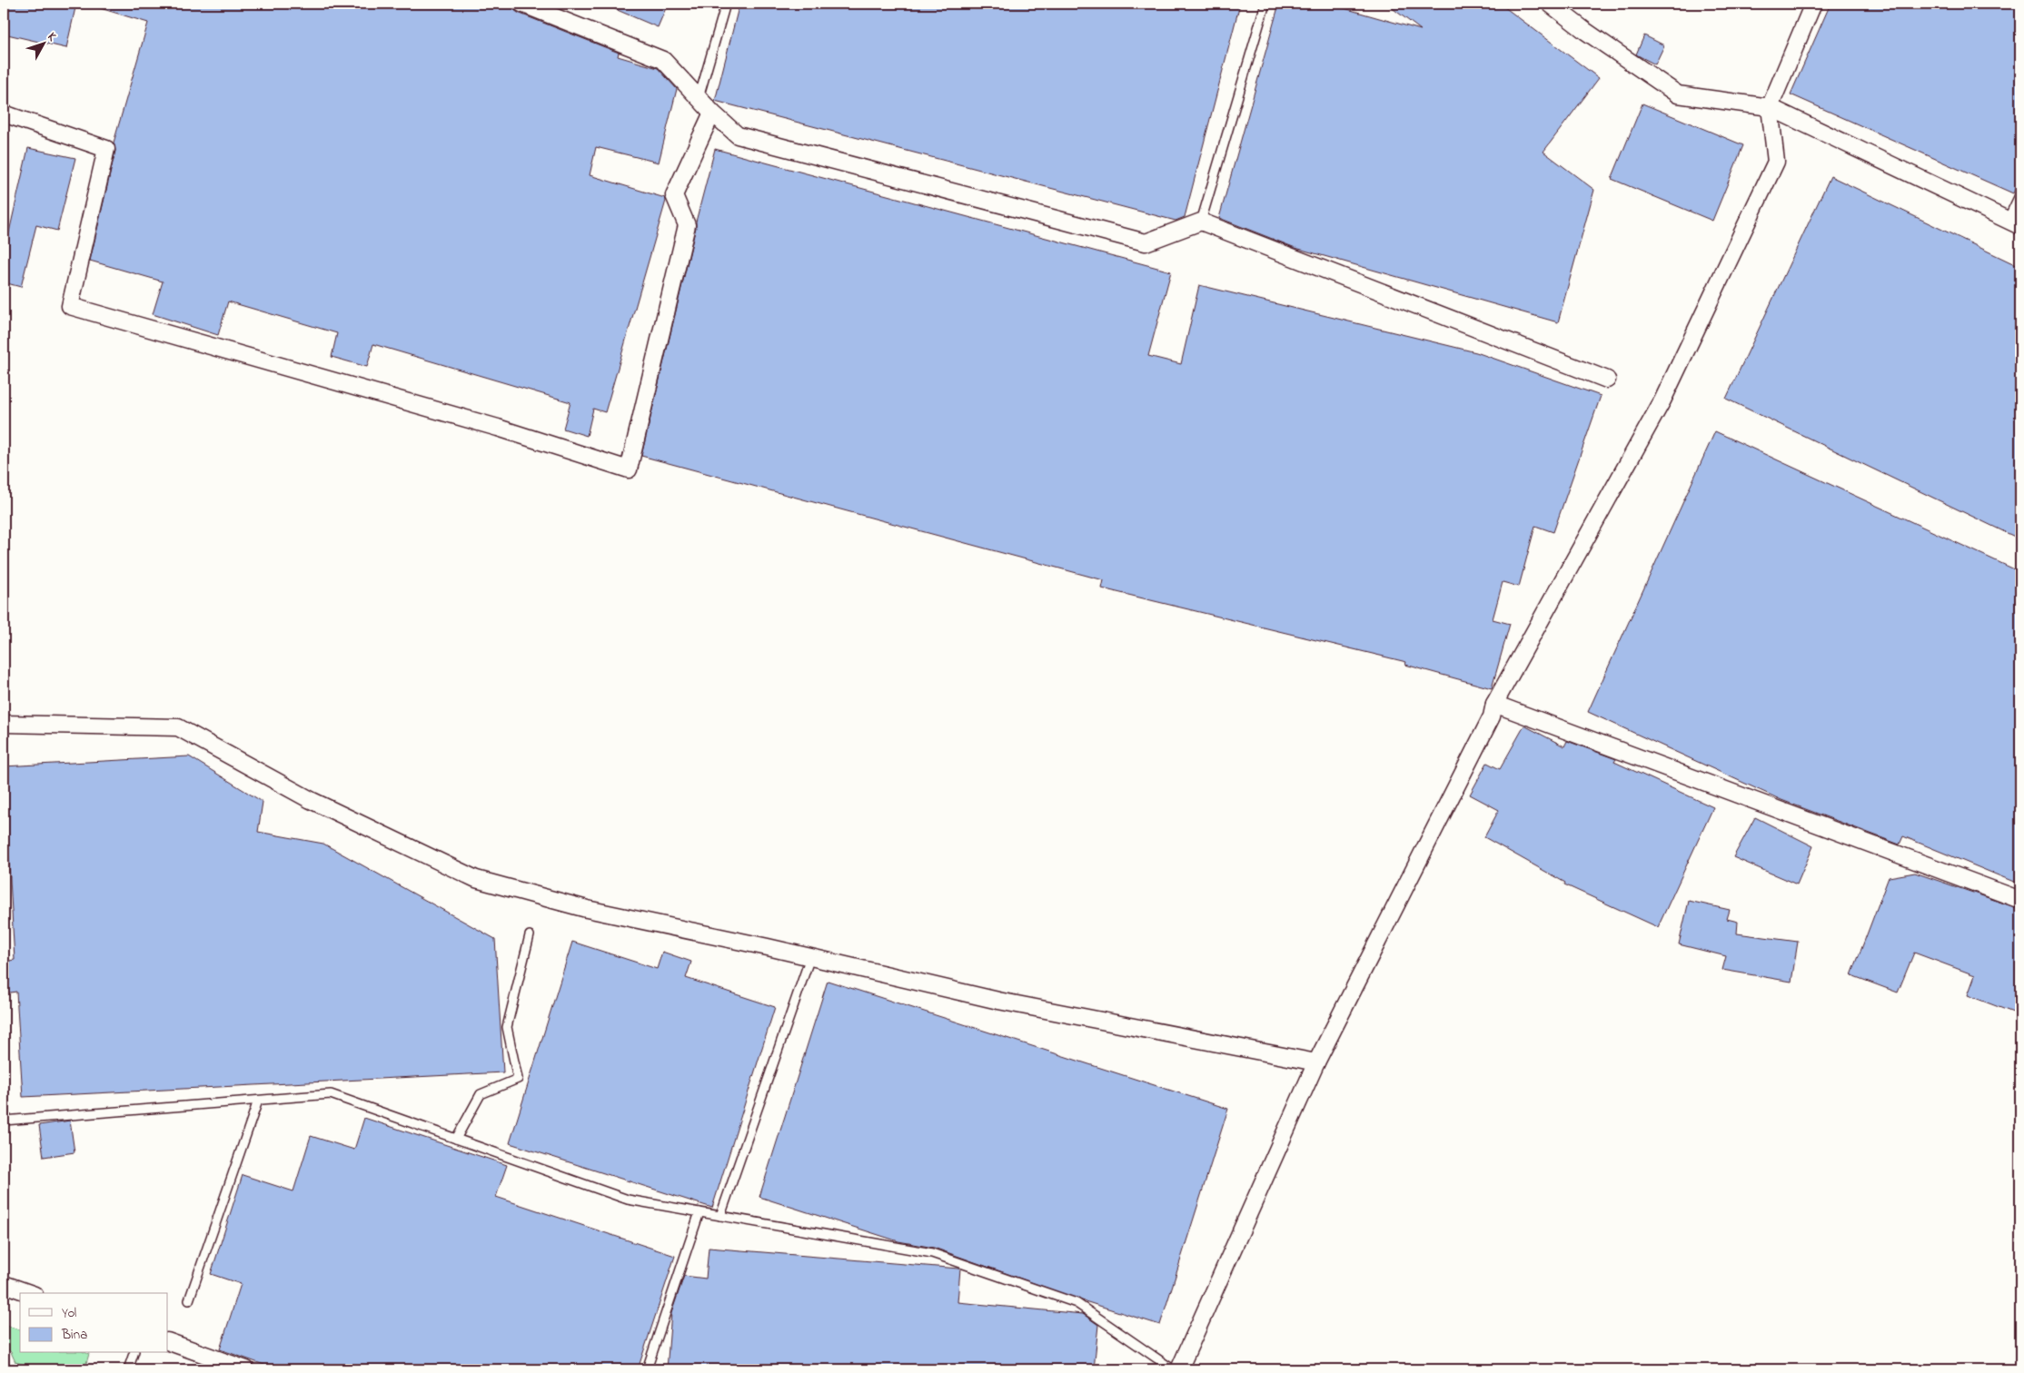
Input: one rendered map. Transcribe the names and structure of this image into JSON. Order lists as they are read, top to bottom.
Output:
{
  "legend": ["Yol", "Bina"],
  "north": "top right"
}
